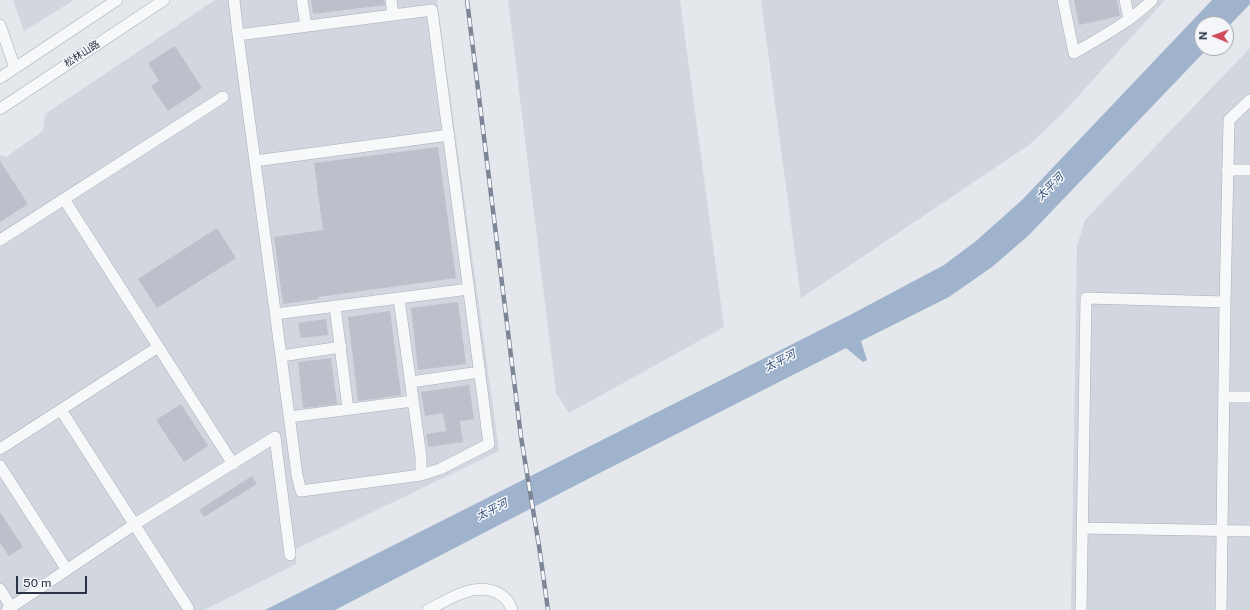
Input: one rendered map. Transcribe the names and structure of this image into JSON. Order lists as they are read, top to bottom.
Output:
{
  "streets": {
    "street": ["松林山路"]
  },
  "water": ["太平河"],
  "scale_bar": "50 m",
  "north": "left"
}
